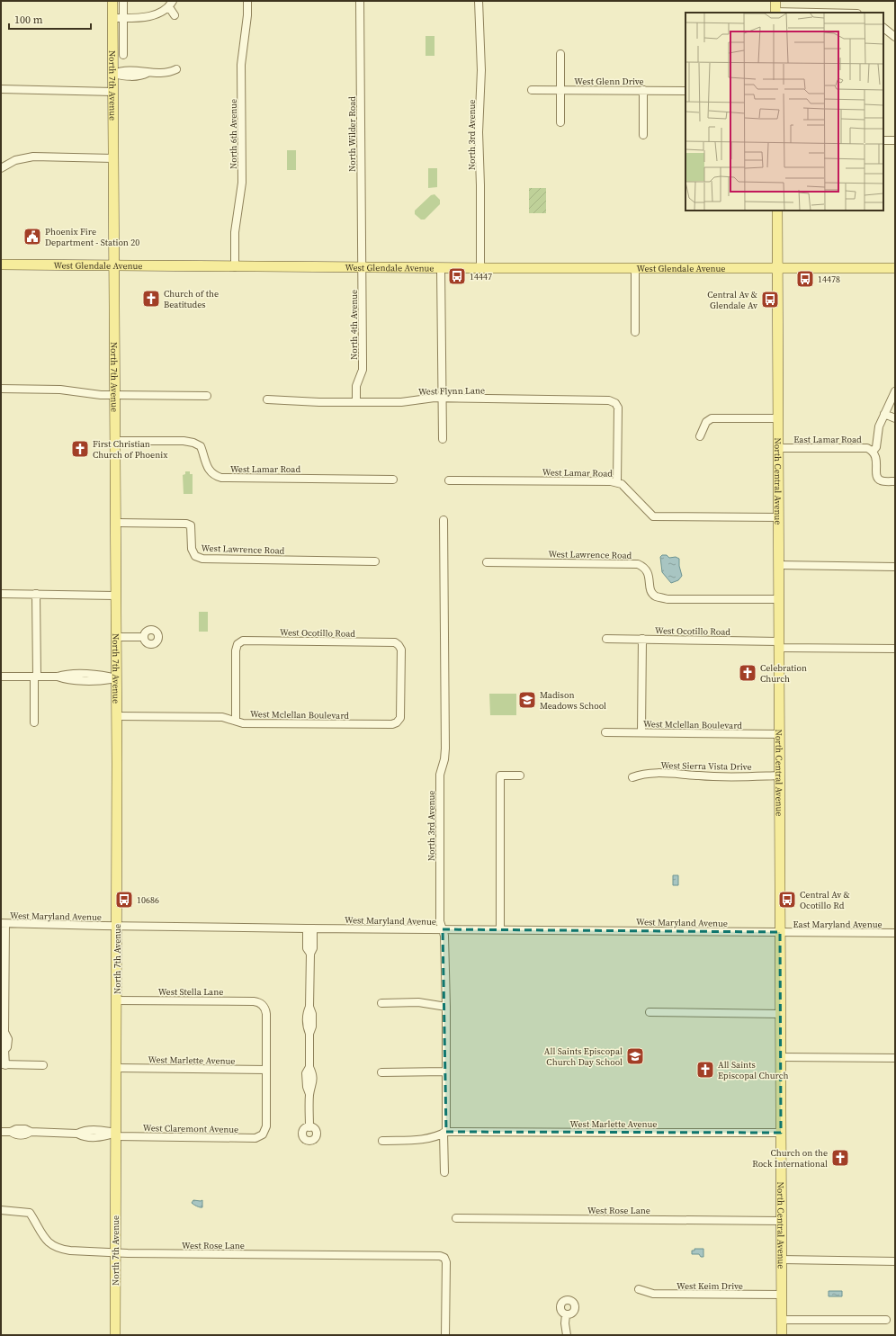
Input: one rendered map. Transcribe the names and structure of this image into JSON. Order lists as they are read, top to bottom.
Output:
{
  "streets": {
    "main road": ["North 7th Avenue", "West Glendale Avenue", "North Central Avenue"],
    "street": [
      "West Glenn Drive",
      "North 6th Avenue",
      "North Wilder Road",
      "North 3rd Avenue",
      "North 4th Avenue",
      "West Flynn Lane",
      "East Lamar Road",
      "West Lamar Road",
      "West Lawrence Road",
      "West Ocotillo Road",
      "West Mclellan Boulevard",
      "West Sierra Vista Drive",
      "West Maryland Avenue",
      "East Maryland Avenue",
      "West Stella Lane",
      "West Marlette Avenue",
      "West Claremont Avenue",
      "West Rose Lane",
      "West Keim Drive"
    ]
  },
  "crossings": [
    ["North 7th Avenue", "West Glendale Avenue"],
    ["North 7th Avenue", "West Lamar Road"],
    ["North 7th Avenue", "West Lawrence Road"],
    ["North 7th Avenue", "West Mclellan Boulevard"],
    ["North 7th Avenue", "West Maryland Avenue"],
    ["North 7th Avenue", "West Stella Lane"],
    ["North 7th Avenue", "West Marlette Avenue"],
    ["North 7th Avenue", "West Claremont Avenue"],
    ["North 7th Avenue", "West Rose Lane"],
    ["North 6th Avenue", "West Glendale Avenue"],
    ["North Wilder Road", "West Glendale Avenue"],
    ["North Wilder Road", "North 4th Avenue"],
    ["North 3rd Avenue", "West Glendale Avenue"],
    ["North 3rd Avenue", "West Maryland Avenue"],
    ["North 3rd Avenue", "West Marlette Avenue"],
    ["West Glendale Avenue", "North 4th Avenue"],
    ["West Glendale Avenue", "North Central Avenue"],
    ["North 4th Avenue", "West Flynn Lane"],
    ["West Flynn Lane", "West Lamar Road"],
    ["East Lamar Road", "North Central Avenue"],
    ["West Lamar Road", "North Central Avenue"],
    ["North Central Avenue", "West Lawrence Road"],
    ["North Central Avenue", "West Ocotillo Road"],
    ["North Central Avenue", "West Mclellan Boulevard"],
    ["North Central Avenue", "West Sierra Vista Drive"],
    ["North Central Avenue", "West Maryland Avenue"],
    ["North Central Avenue", "East Maryland Avenue"],
    ["North Central Avenue", "West Marlette Avenue"],
    ["North Central Avenue", "West Rose Lane"],
    ["North Central Avenue", "West Keim Drive"],
    ["West Ocotillo Road", "West Mclellan Boulevard"],
    ["West Maryland Avenue", "East Maryland Avenue"],
    ["West Stella Lane", "West Marlette Avenue"],
    ["West Stella Lane", "West Claremont Avenue"],
    ["West Marlette Avenue", "West Claremont Avenue"]
  ],
  "places": {
    "public building": ["Phoenix Fire Department - Station 20"],
    "bus stop": [
      "14447",
      "14478",
      "Central Av & Glendale Av",
      "10686",
      "Central Av & Ocotillo Rd"
    ],
    "church": [
      "Church of the Beatitudes",
      "First Christian Church of Phoenix",
      "Celebration Church",
      "All Saints Episcopal Church",
      "Church on the Rock International"
    ],
    "school or university": ["Madison Meadows School", "All Saints Episcopal Church Day School"]
  },
  "scale_bar": "100 m"
}
